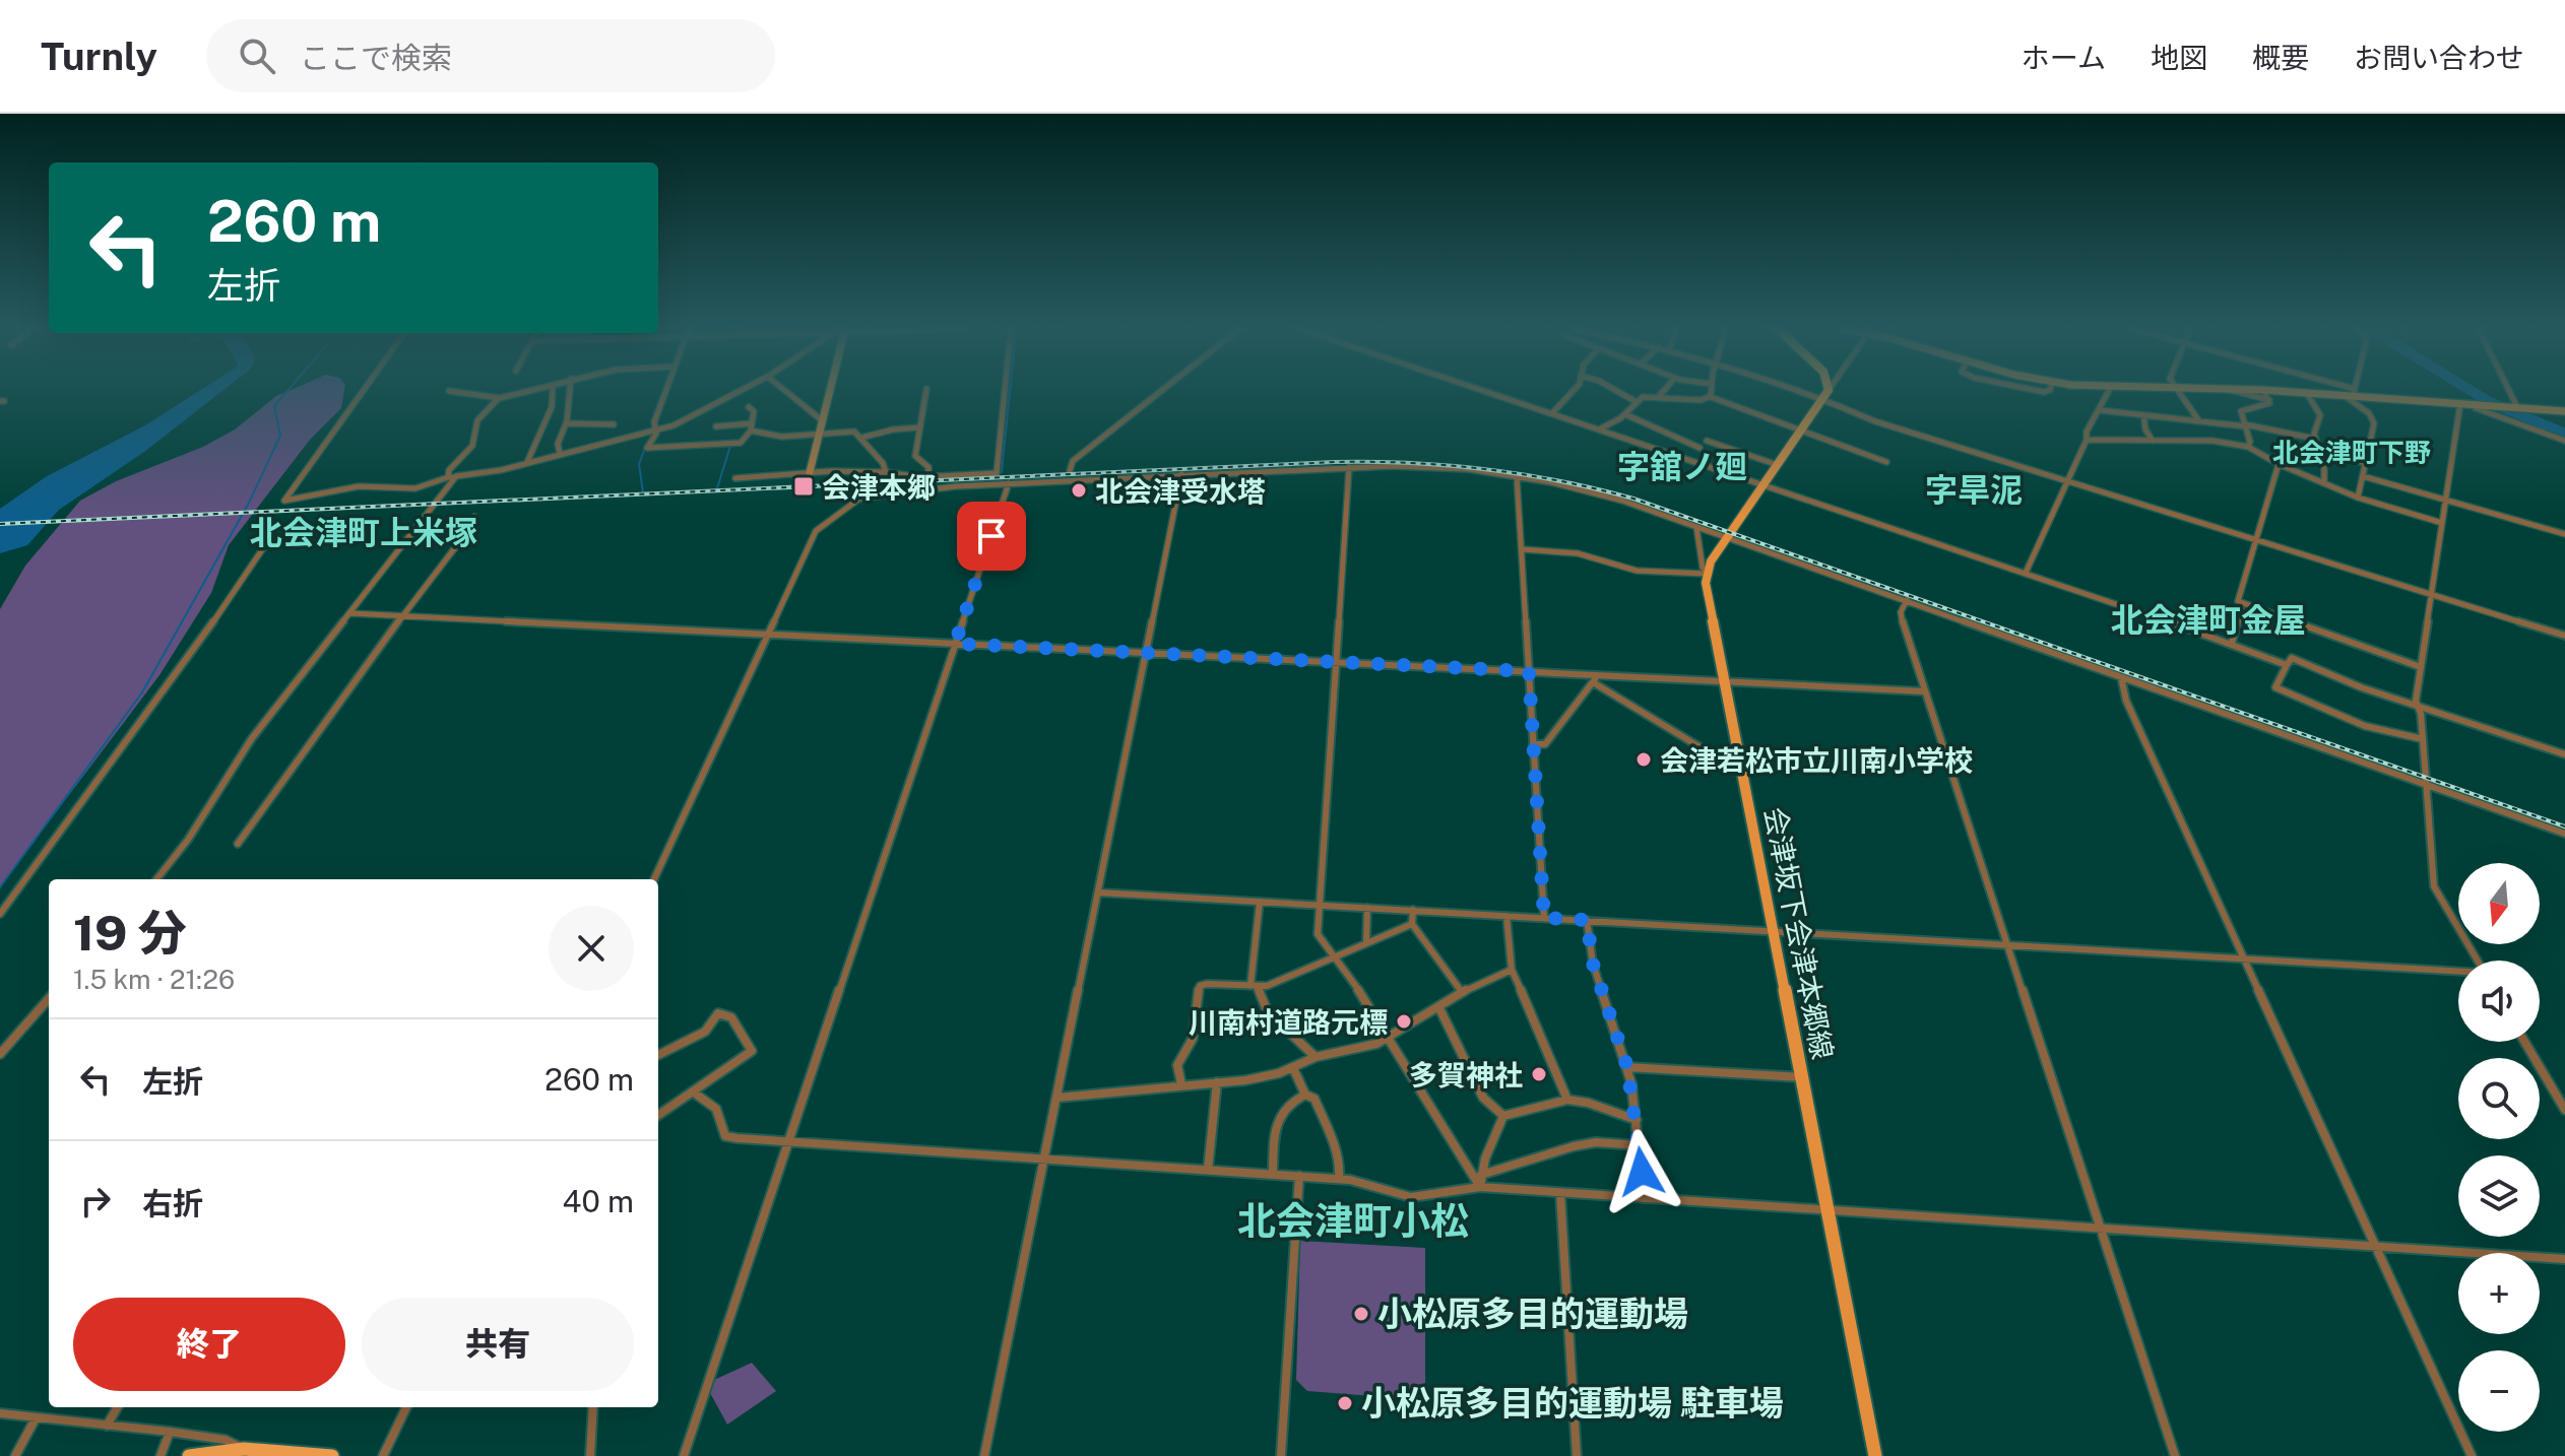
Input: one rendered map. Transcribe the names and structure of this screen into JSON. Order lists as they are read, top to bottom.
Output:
{
  "streets": {
    "main road": ["会津坂下会津本郷線"]
  },
  "districts": [
    "北会津町下野",
    "字舘ノ廻",
    "字旱泥",
    "北会津町上米塚",
    "北会津町金屋",
    "北会津町小松"
  ],
  "places": {
    "transit": ["会津本郷"],
    "other": [
      "北会津受水塔",
      "会津若松市立川南小学校",
      "川南村道路元標",
      "多賀神社",
      "小松原多目的運動場",
      "小松原多目的運動場 駐車場"
    ]
  },
  "north": "bottom",
  "page": {
    "header": "Turnly",
    "search": "ここで検索",
    "nav": [
      "ホーム",
      "地図",
      "概要",
      "お問い合わせ"
    ],
    "turn": ["260 m", "左折"],
    "map_buttons": ["+", "−"],
    "heading": ["19 分", "1.5 km · 21:26"],
    "list": [
      {
        "name": "左折",
        "value": "260 m"
      },
      {
        "name": "右折",
        "value": "40 m"
      }
    ],
    "buttons": ["終了", "共有"]
  }
}
